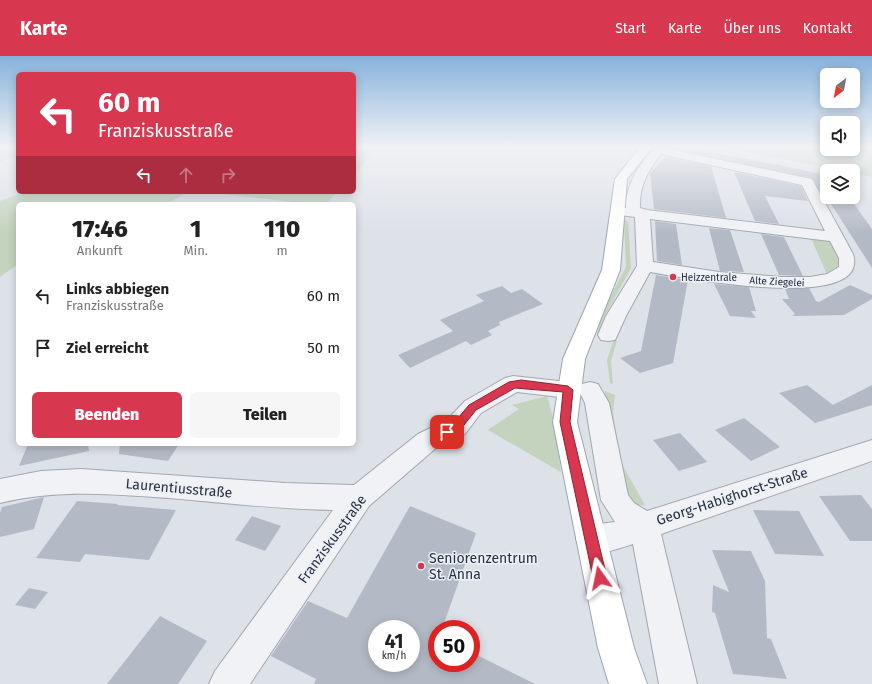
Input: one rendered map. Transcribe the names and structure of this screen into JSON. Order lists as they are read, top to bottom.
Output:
{
  "streets": {
    "street": [
      "Alte Ziegelei",
      "Laurentiusstraße",
      "Georg-Habighorst-Straße",
      "Franziskusstraße"
    ]
  },
  "crossings": [
    ["Laurentiusstraße", "Franziskusstraße"]
  ],
  "places": ["Heizzentrale", "Seniorenzentrum St. Anna"],
  "north": "bottom left",
  "page": {
    "header": "Karte",
    "nav": [
      "Start",
      "Karte",
      "Über uns",
      "Kontakt"
    ],
    "turn": ["60 m", "Franziskusstraße"],
    "eta": [
      "17:46",
      "Ankunft",
      "1",
      "Min.",
      "110",
      "m"
    ],
    "list": [
      {
        "name": "Links abbiegen",
        "note": "Franziskusstraße",
        "value": "60 m"
      },
      {
        "name": "Ziel erreicht",
        "value": "50 m"
      }
    ],
    "buttons": ["Beenden", "Teilen"],
    "speed": "41 km/h",
    "limit": "50"
  }
}
